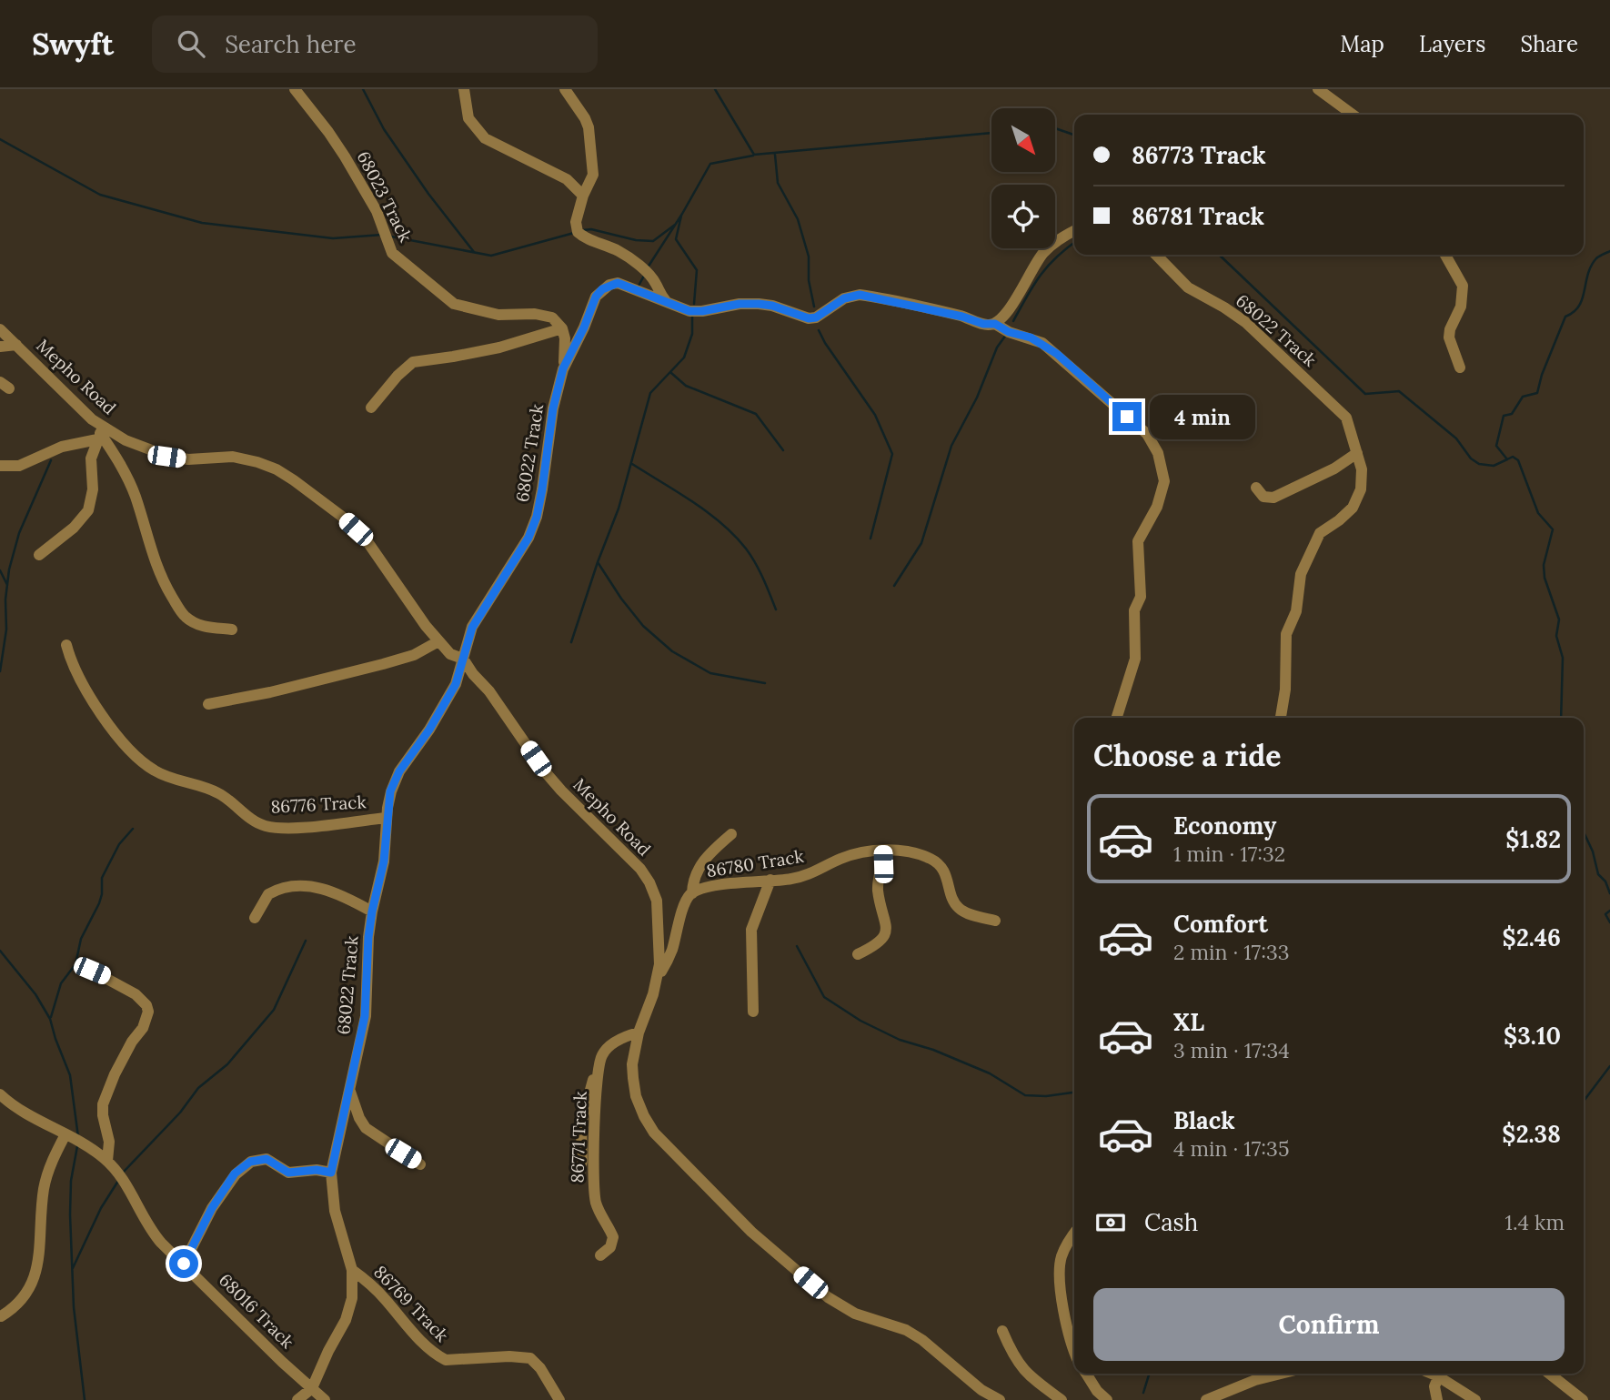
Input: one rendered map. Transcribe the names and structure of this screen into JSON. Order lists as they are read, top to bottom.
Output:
{
  "streets": {
    "street": [
      "68023 Track",
      "68022 Track",
      "Mepho Road",
      "86776 Track",
      "86780 Track",
      "86771 Track",
      "86769 Track",
      "68016 Track"
    ]
  },
  "crossings": [
    ["68022 Track", "Mepho Road"],
    ["68022 Track", "86776 Track"],
    ["68022 Track", "86769 Track"],
    ["68022 Track", "68016 Track"],
    ["Mepho Road", "86780 Track"]
  ],
  "north": "bottom right",
  "page": {
    "header": "Swyft",
    "search": "Search here",
    "nav": ["Map", "Layers", "Share"],
    "banner": ["86773 Track", "86781 Track"],
    "bubble": "4 min",
    "heading": "Choose a ride",
    "list": [
      {
        "name": "Economy",
        "note": "1 min · 17:32",
        "value": "$1.82"
      },
      {
        "name": "Comfort",
        "note": "2 min · 17:33",
        "value": "$2.46"
      },
      {
        "name": "XL",
        "note": "3 min · 17:34",
        "value": "$3.10"
      },
      {
        "name": "Black",
        "note": "4 min · 17:35",
        "value": "$2.38"
      }
    ],
    "pay": ["Cash", "1.4 km"],
    "buttons": "Confirm"
  }
}
